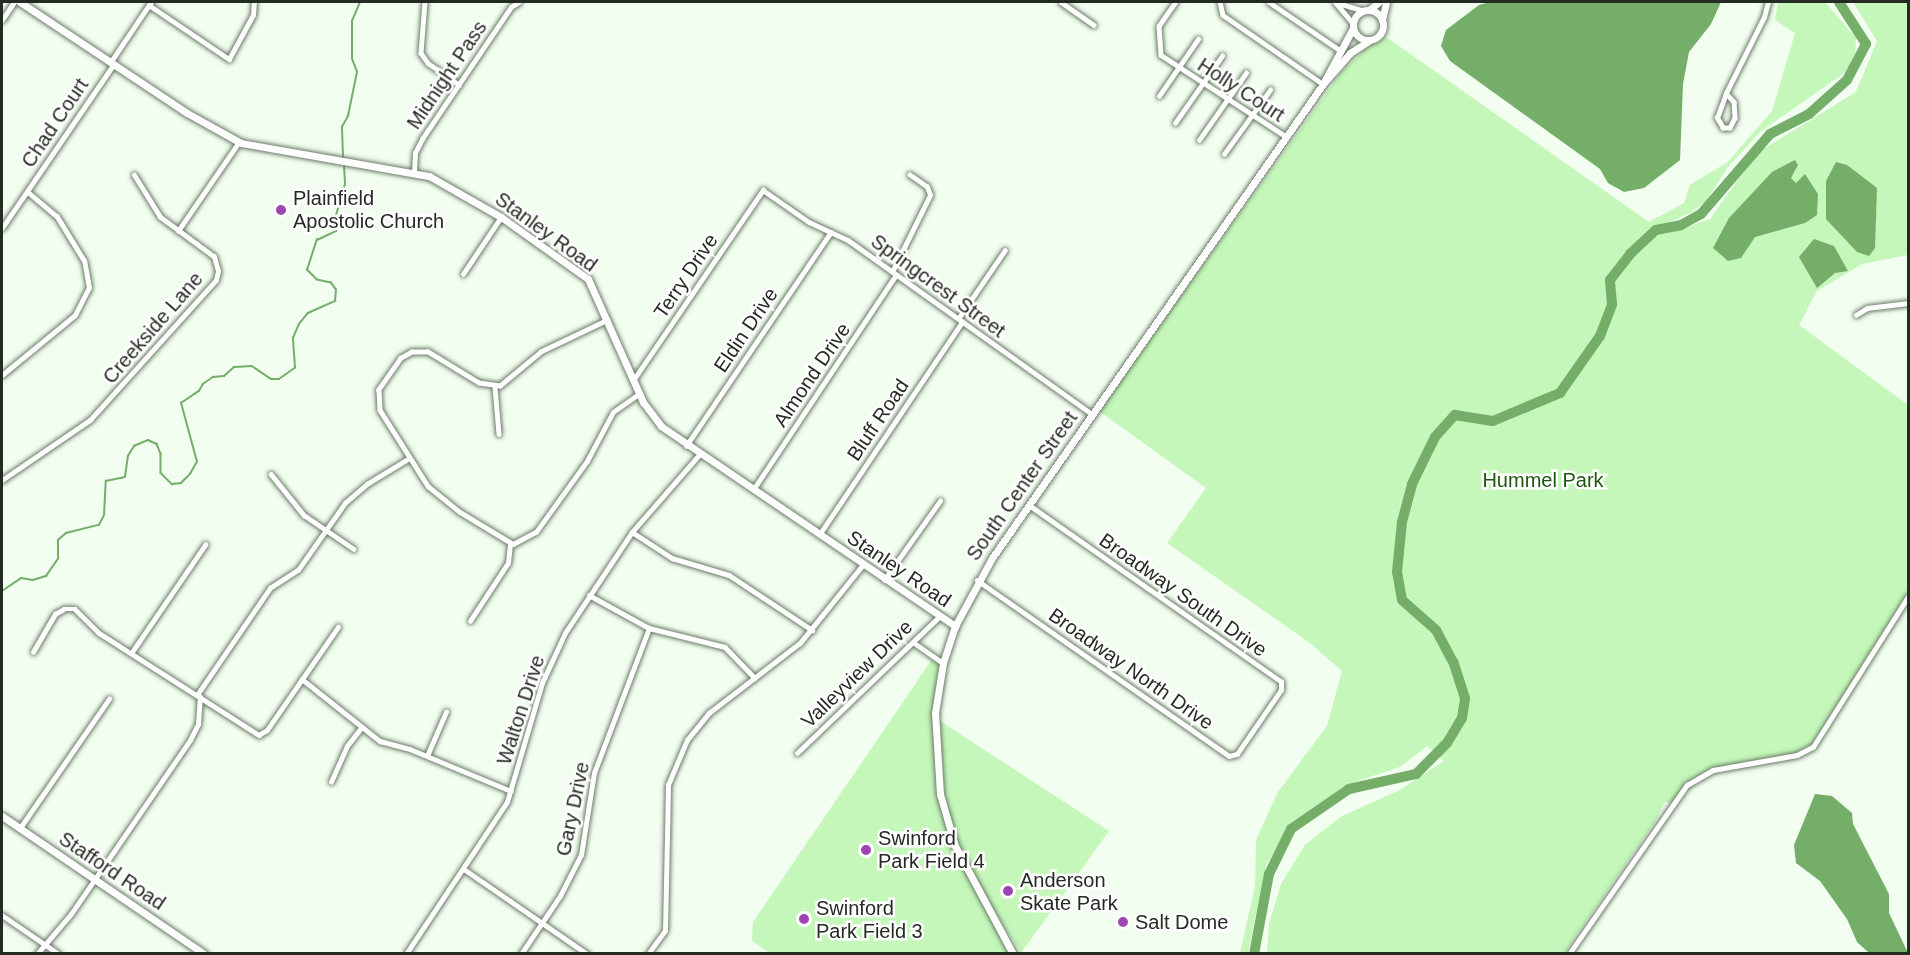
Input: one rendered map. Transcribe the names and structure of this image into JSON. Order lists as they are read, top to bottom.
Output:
{
  "streets": {
    "street": [
      "Midnight Pass",
      "Holly Court",
      "Chad Court",
      "Stanley Road",
      "Terry Drive",
      "Springcrest Street",
      "Creekside Lane",
      "Eldin Drive",
      "Almond Drive",
      "Bluff Road",
      "South Center Street",
      "Broadway South Drive",
      "Broadway North Drive",
      "Valleyview Drive",
      "Walton Drive",
      "Gary Drive",
      "Stafford Road"
    ]
  },
  "crossings": [
    ["Midnight Pass", "Stanley Road"],
    ["Holly Court", "South Center Street"],
    ["Chad Court", "Stanley Road"],
    ["Stanley Road", "Terry Drive"],
    ["Stanley Road", "Eldin Drive"],
    ["Stanley Road", "Almond Drive"],
    ["Stanley Road", "Bluff Road"],
    ["Stanley Road", "South Center Street"],
    ["Stanley Road", "Valleyview Drive"],
    ["Stanley Road", "Walton Drive"],
    ["Terry Drive", "Springcrest Street"],
    ["Springcrest Street", "Eldin Drive"],
    ["Springcrest Street", "Almond Drive"],
    ["Springcrest Street", "Bluff Road"],
    ["Springcrest Street", "South Center Street"],
    ["South Center Street", "Broadway South Drive"],
    ["South Center Street", "Broadway North Drive"],
    ["Broadway South Drive", "Broadway North Drive"]
  ],
  "parks": ["Hummel Park"],
  "places": [
    "Plainfield Apostolic Church",
    "Swinford Park Field 4",
    "Anderson Skate Park",
    "Swinford Park Field 3",
    "Salt Dome"
  ]
}
